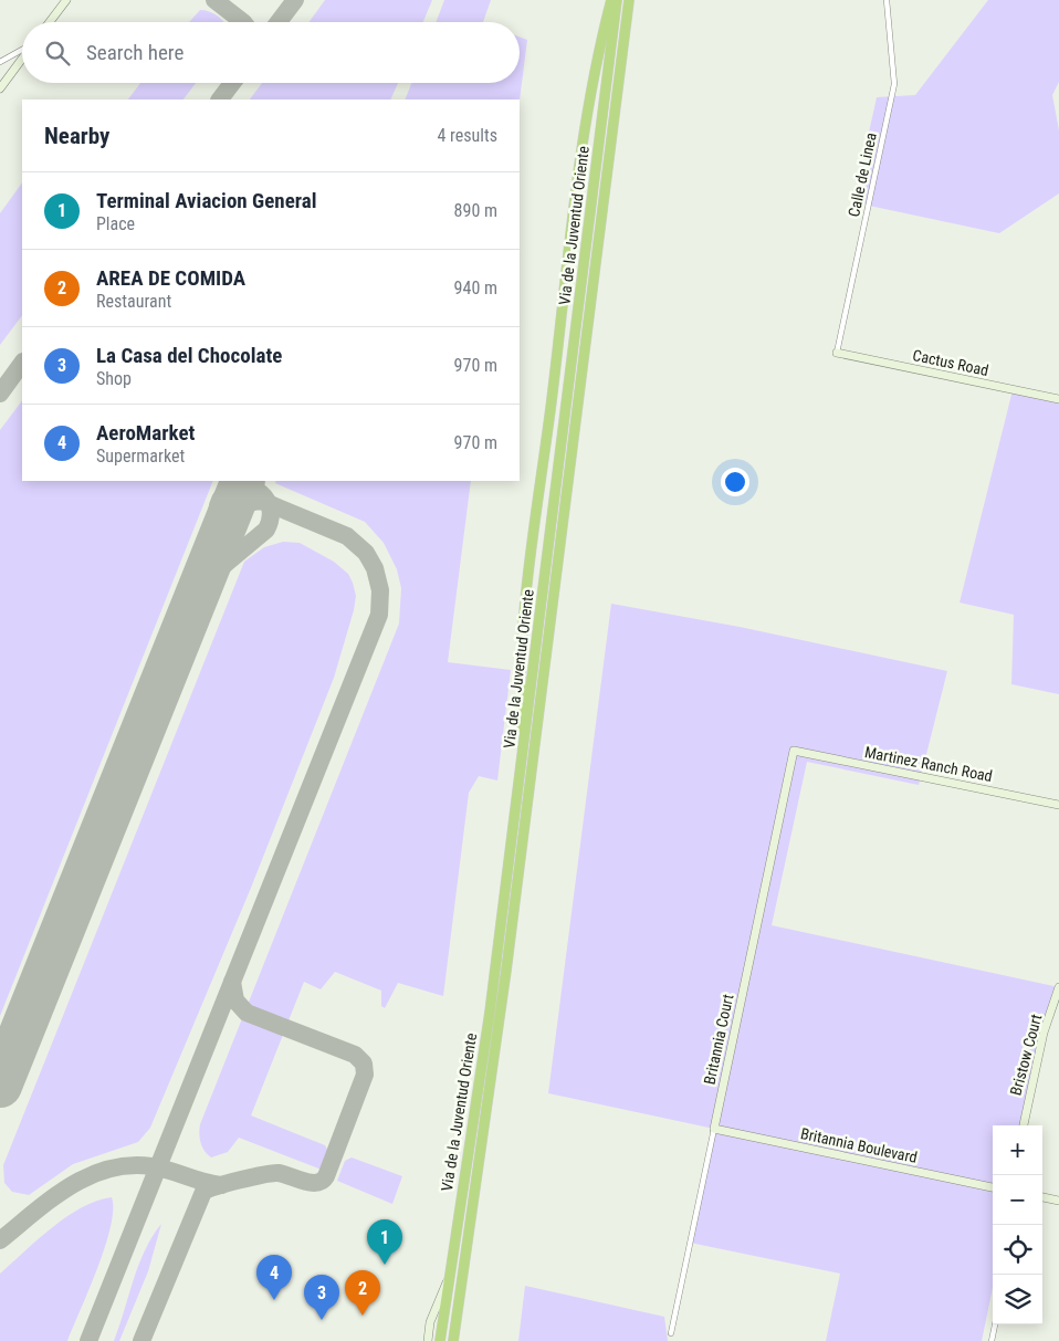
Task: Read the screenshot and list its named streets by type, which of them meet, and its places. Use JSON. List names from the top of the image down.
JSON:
{
  "streets": {
    "highway": ["Via de la Juventud Oriente"],
    "street": [
      "Calle de Linea",
      "Cactus Road",
      "Martinez Ranch Road",
      "Britannia Court",
      "Bristow Court",
      "Britannia Boulevard"
    ]
  },
  "crossings": [
    ["Calle de Linea", "Cactus Road"],
    ["Martinez Ranch Road", "Britannia Court"],
    ["Britannia Court", "Britannia Boulevard"]
  ],
  "page": {
    "search": "Search here",
    "heading": ["Nearby", "4 results"],
    "list": [
      {
        "mark": "1",
        "name": "Terminal Aviacion General",
        "note": "Place",
        "value": "890 m"
      },
      {
        "mark": "2",
        "name": "AREA DE COMIDA",
        "note": "Restaurant",
        "value": "940 m"
      },
      {
        "mark": "3",
        "name": "La Casa del Chocolate",
        "note": "Shop",
        "value": "970 m"
      },
      {
        "mark": "4",
        "name": "AeroMarket",
        "note": "Supermarket",
        "value": "970 m"
      }
    ],
    "map_buttons": ["+", "−"],
    "pins": [
      "1",
      "4",
      "2",
      "3"
    ]
  }
}
